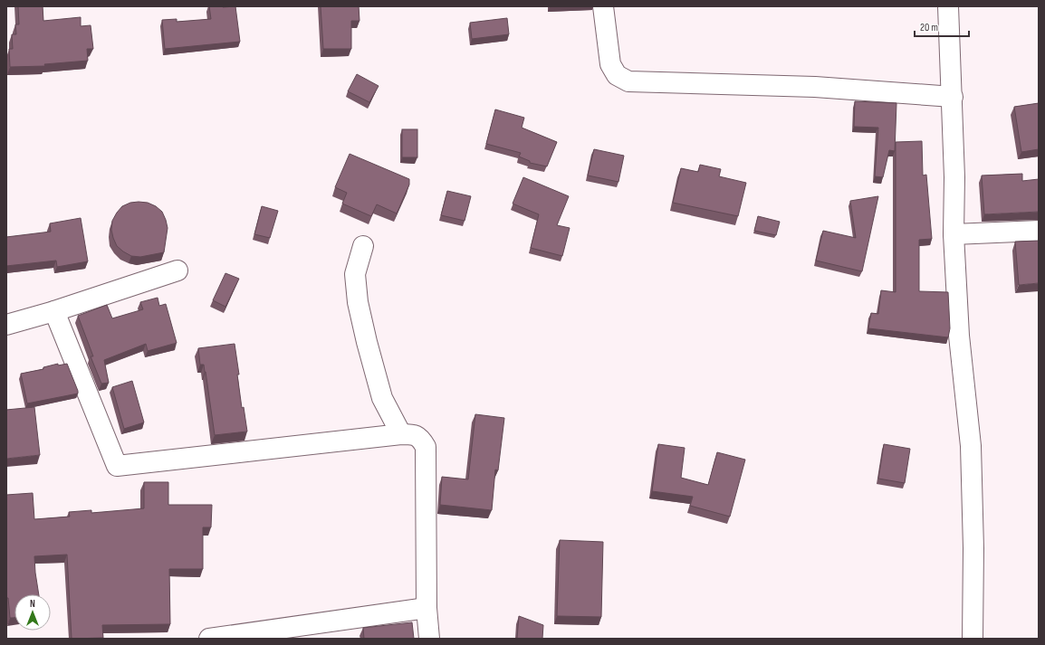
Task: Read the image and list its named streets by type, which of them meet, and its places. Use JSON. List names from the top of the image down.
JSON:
{
  "scale_bar": "20 m",
  "north": "top"
}
